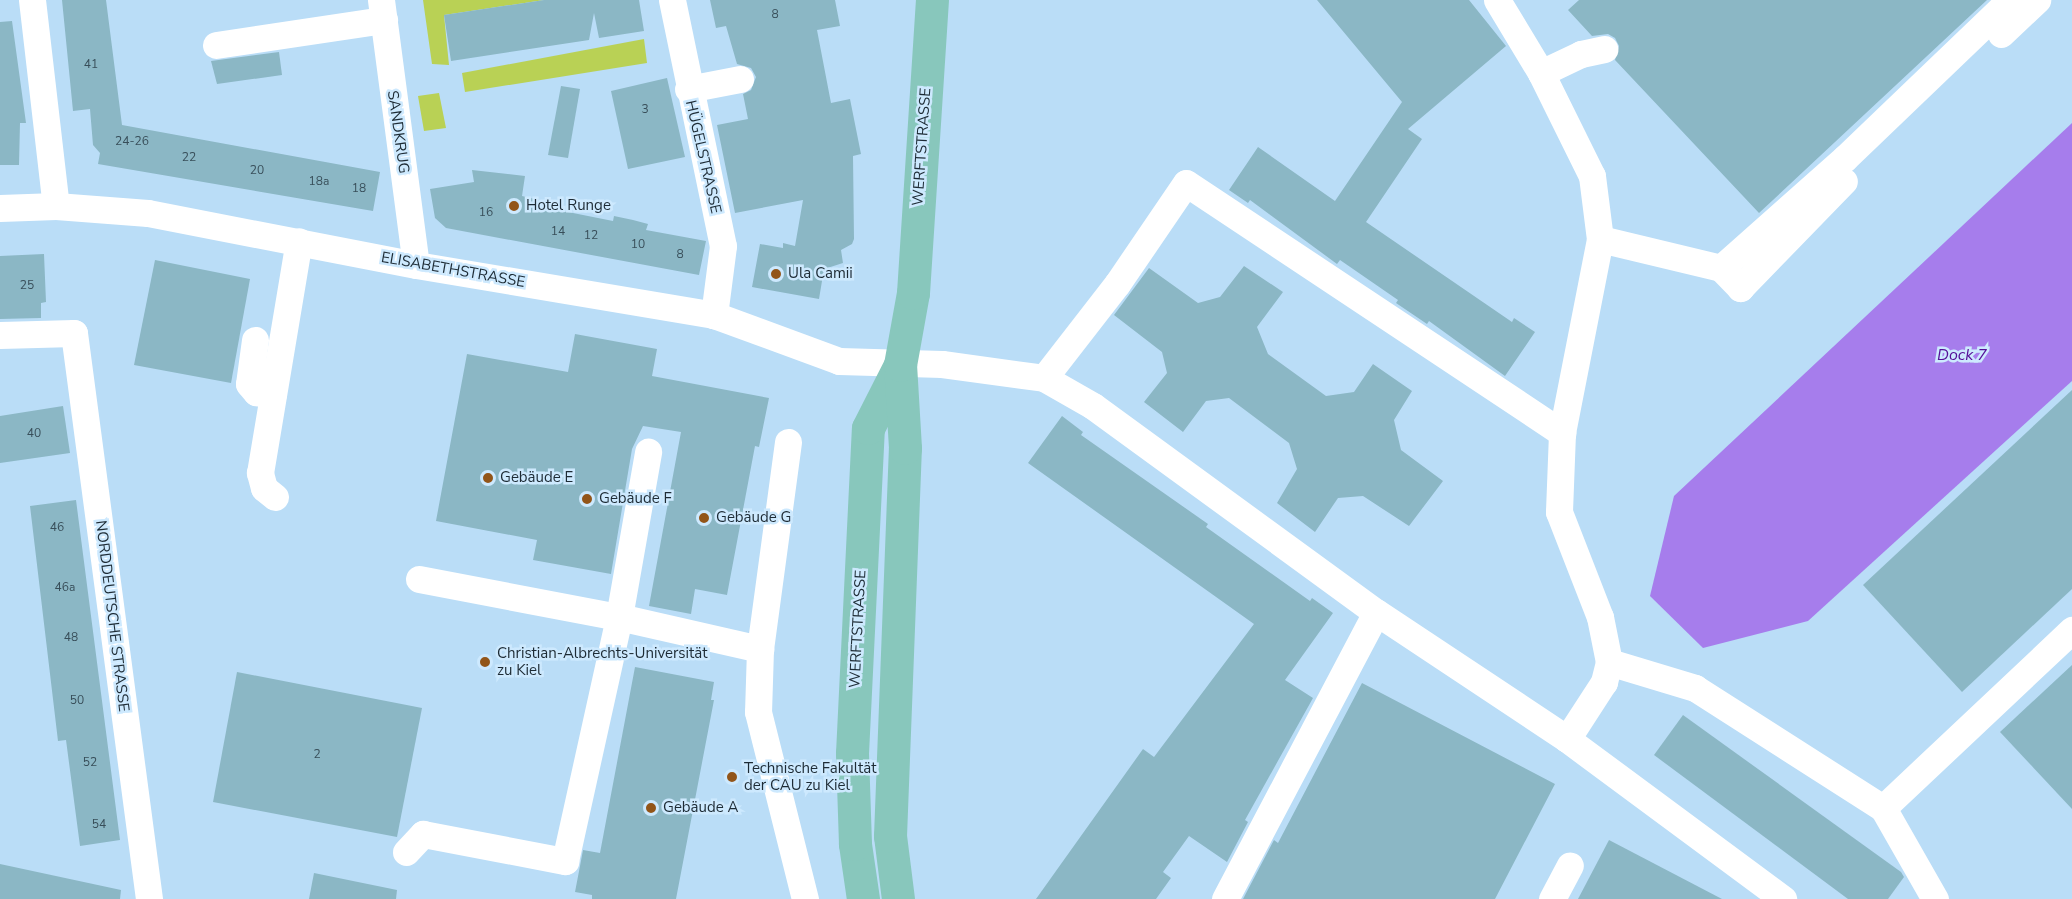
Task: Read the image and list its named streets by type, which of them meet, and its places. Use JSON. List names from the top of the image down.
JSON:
{
  "streets": {
    "main road": ["WERFTSTRASSE"],
    "street": [
      "SANDKRUG",
      "HÜGELSTRASSE",
      "ELISABETHSTRASSE",
      "NORDDEUTSCHE STRASSE"
    ]
  },
  "crossings": [
    ["SANDKRUG", "ELISABETHSTRASSE"],
    ["WERFTSTRASSE", "ELISABETHSTRASSE"],
    ["HÜGELSTRASSE", "ELISABETHSTRASSE"]
  ],
  "water": ["Dock 7"],
  "places": [
    "Hotel Runge",
    "Ula Camii",
    "Gebäude E",
    "Gebäude F",
    "Gebäude G",
    "Christian-Albrechts-Universität zu Kiel",
    "Technische Fakultät der CAU zu Kiel",
    "Gebäude A"
  ],
  "house_numbers": [
    "8",
    "41",
    "3",
    "24-26",
    "22",
    "20",
    "18a",
    "18",
    "16",
    "14",
    "12",
    "10",
    "8",
    "25",
    "40",
    "46",
    "46a",
    "48",
    "50",
    "2",
    "52",
    "54"
  ]
}
